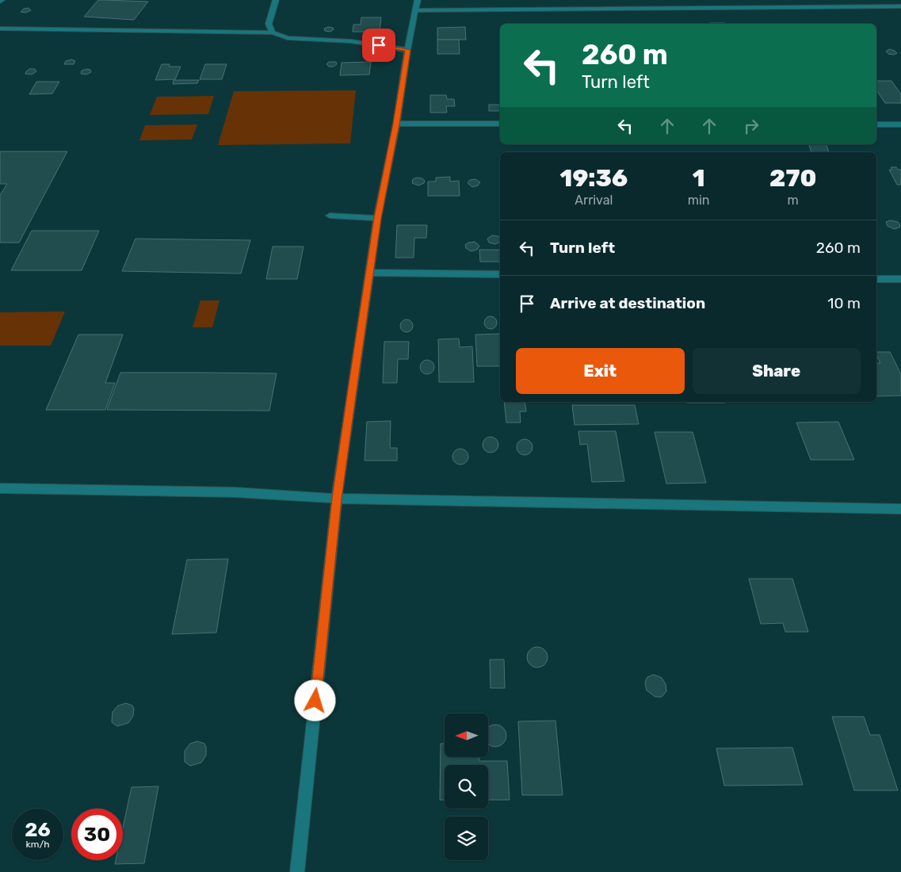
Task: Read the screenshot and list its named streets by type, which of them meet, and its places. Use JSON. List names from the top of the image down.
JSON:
{
  "north": "left",
  "page": {
    "turn": ["260 m", "Turn left"],
    "eta": [
      "19:36",
      "Arrival",
      "1",
      "min",
      "270",
      "m"
    ],
    "list": [
      {
        "name": "Turn left",
        "value": "260 m"
      },
      {
        "name": "Arrive at destination",
        "value": "10 m"
      }
    ],
    "buttons": ["Exit", "Share"],
    "speed": "26 km/h",
    "limit": "30"
  }
}
